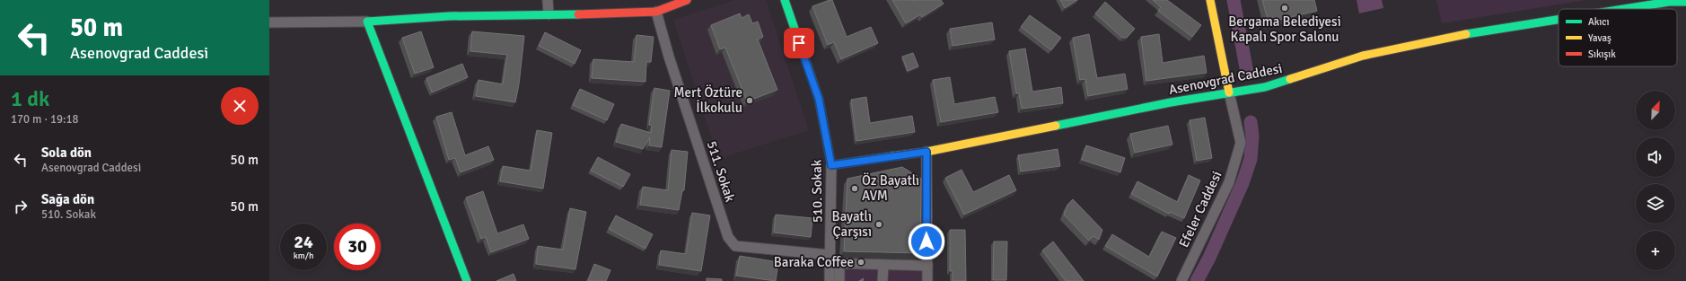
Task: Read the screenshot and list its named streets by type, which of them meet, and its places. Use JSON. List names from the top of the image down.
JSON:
{
  "streets": {
    "main road": ["Asenovgrad Caddesi", "510. Sokak", "Efeler Caddesi"],
    "street": ["511. Sokak"]
  },
  "crossings": [
    ["Asenovgrad Caddesi", "510. Sokak"],
    ["Asenovgrad Caddesi", "Efeler Caddesi"],
    ["511. Sokak", "510. Sokak"]
  ],
  "places": [
    "Bergama Belediyesi Kapalı Spor Salonu",
    "Mert Öztüre İlkokulu",
    "Öz Bayatlı AVM",
    "Bayatlı Çarşısı",
    "Baraka Coffee"
  ],
  "legend": ["Akıcı", "Yavaş", "Sıkışık"],
  "north": "top right",
  "page": {
    "turn": ["50 m", "Asenovgrad Caddesi"],
    "heading": ["1 dk", "170 m · 19:18"],
    "map_buttons": "+",
    "list": [
      {
        "name": "Sola dön",
        "note": "Asenovgrad Caddesi",
        "value": "50 m"
      },
      {
        "name": "Sağa dön",
        "note": "510. Sokak",
        "value": "50 m"
      }
    ],
    "speed": "24 km/h",
    "limit": "30"
  }
}
